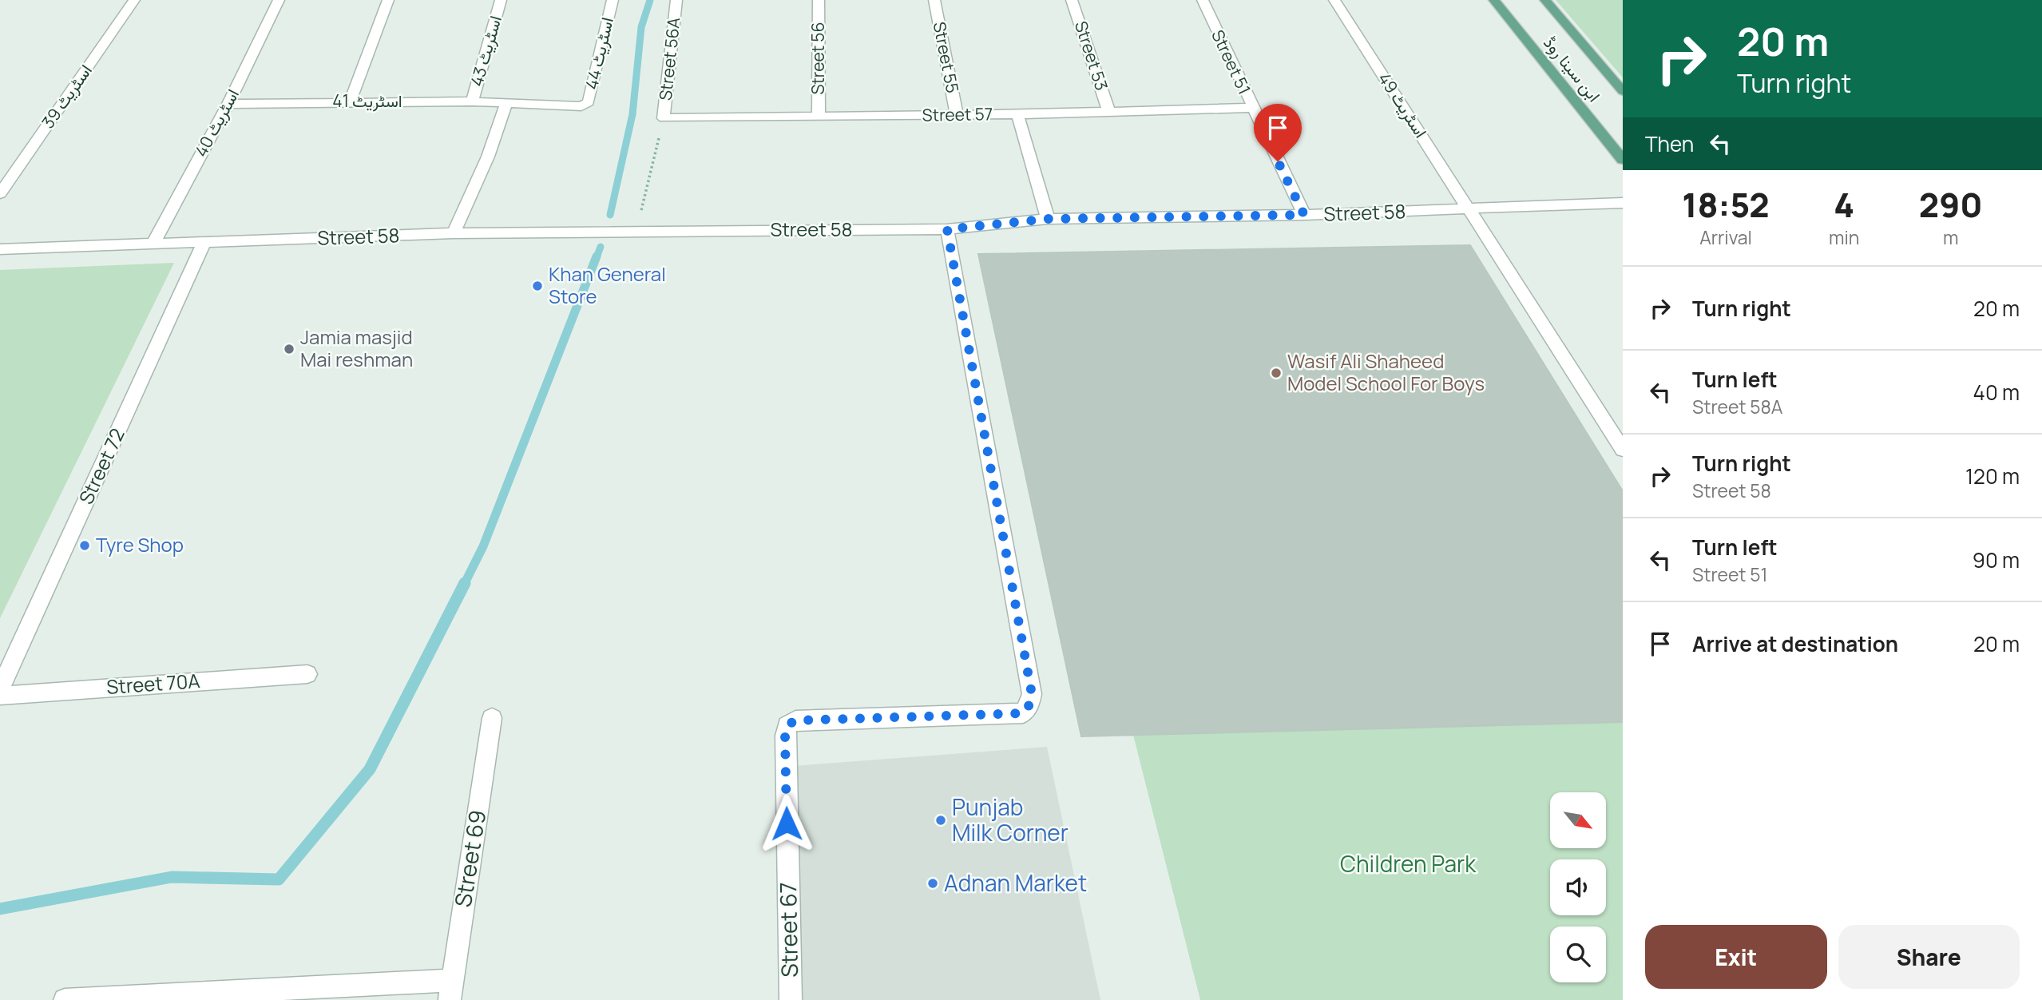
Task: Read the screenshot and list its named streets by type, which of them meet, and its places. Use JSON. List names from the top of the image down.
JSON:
{
  "streets": {
    "main road": ["ابن سینا روڈ"],
    "street": [
      "اسٹریٹ 43",
      "اسٹریٹ 44",
      "Street 53",
      "Street 55",
      "Street 56",
      "Street 56A",
      "Street 51",
      "اسٹریٹ 39",
      "اسٹریٹ 41",
      "اسٹریٹ 49",
      "Street 57",
      "اسٹریٹ 40",
      "Street 58",
      "Street 72",
      "Street 70A",
      "Street 69",
      "Street 67"
    ]
  },
  "crossings": [
    ["اسٹریٹ 43", "اسٹریٹ 41"],
    ["اسٹریٹ 44", "اسٹریٹ 41"],
    ["Street 53", "Street 57"],
    ["Street 55", "Street 57"],
    ["Street 56", "Street 57"],
    ["Street 56A", "Street 57"],
    ["Street 51", "Street 57"],
    ["Street 51", "Street 58"],
    ["اسٹریٹ 41", "اسٹریٹ 40"],
    ["اسٹریٹ 49", "Street 58"],
    ["اسٹریٹ 40", "Street 58"],
    ["Street 58", "Street 72"],
    ["Street 58", "Street 67"]
  ],
  "parks": ["Children Park"],
  "places": [
    "Khan General Store",
    "Jamia masjid Mai reshman",
    "Wasif Ali Shaheed Model School For Boys",
    "Tyre Shop",
    "Punjab Milk Corner",
    "Adnan Market"
  ],
  "north": "bottom right",
  "page": {
    "turn": ["20 m", "Turn right"],
    "then": "Then",
    "eta": [
      "18:52",
      "Arrival",
      "4",
      "min",
      "290",
      "m"
    ],
    "list": [
      {
        "name": "Turn right",
        "value": "20 m"
      },
      {
        "name": "Turn left",
        "note": "Street 58A",
        "value": "40 m"
      },
      {
        "name": "Turn right",
        "note": "Street 58",
        "value": "120 m"
      },
      {
        "name": "Turn left",
        "note": "Street 51",
        "value": "90 m"
      },
      {
        "name": "Arrive at destination",
        "value": "20 m"
      }
    ],
    "buttons": ["Exit", "Share"]
  }
}
